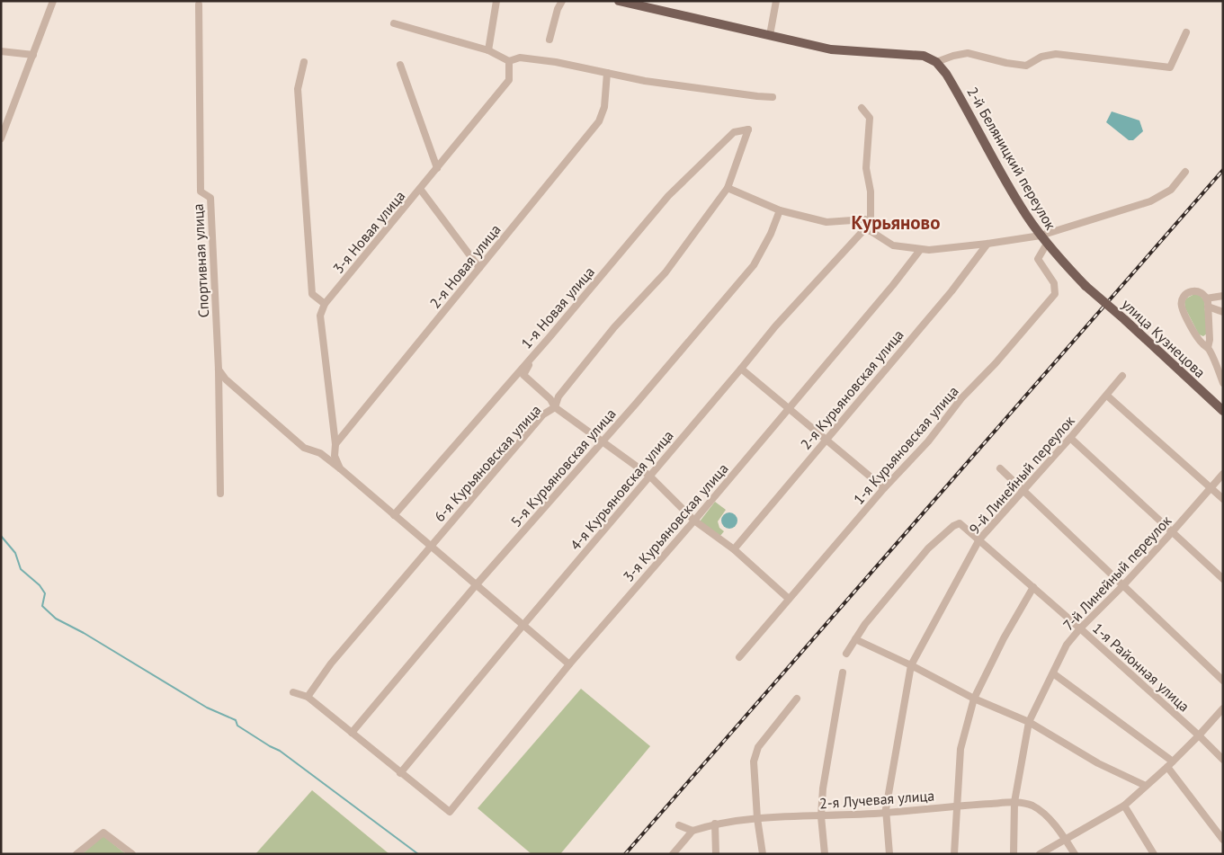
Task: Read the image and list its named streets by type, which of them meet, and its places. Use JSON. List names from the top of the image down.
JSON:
{
  "streets": {
    "main road": ["2-й Беляницкий переулок", "улица Кузнецова"],
    "street": [
      "3-я Новая улица",
      "Спортивная улица",
      "2-я Новая улица",
      "1-я Новая улица",
      "2-я Курьяновская улица",
      "1-я Курьяновская улица",
      "6-я Курьяновская улица",
      "5-я Курьяновская улица",
      "9-й Линейный переулок",
      "4-я Курьяновская улица",
      "3-я Курьяновская улица",
      "7-й Линейный переулок",
      "1-я Районная улица",
      "2-я Лучевая улица"
    ]
  },
  "crossings": [
    ["2-й Беляницкий переулок", "улица Кузнецова"],
    ["2-й Беляницкий переулок", "1-я Курьяновская улица"],
    ["3-я Новая улица", "2-я Новая улица"],
    ["1-я Новая улица", "6-я Курьяновская улица"],
    ["9-й Линейный переулок", "1-я Районная улица"],
    ["9-й Линейный переулок", "2-я Лучевая улица"],
    ["4-я Курьяновская улица", "3-я Курьяновская улица"],
    ["7-й Линейный переулок", "1-я Районная улица"],
    ["7-й Линейный переулок", "2-я Лучевая улица"]
  ],
  "districts": ["Курьяново"]
}
